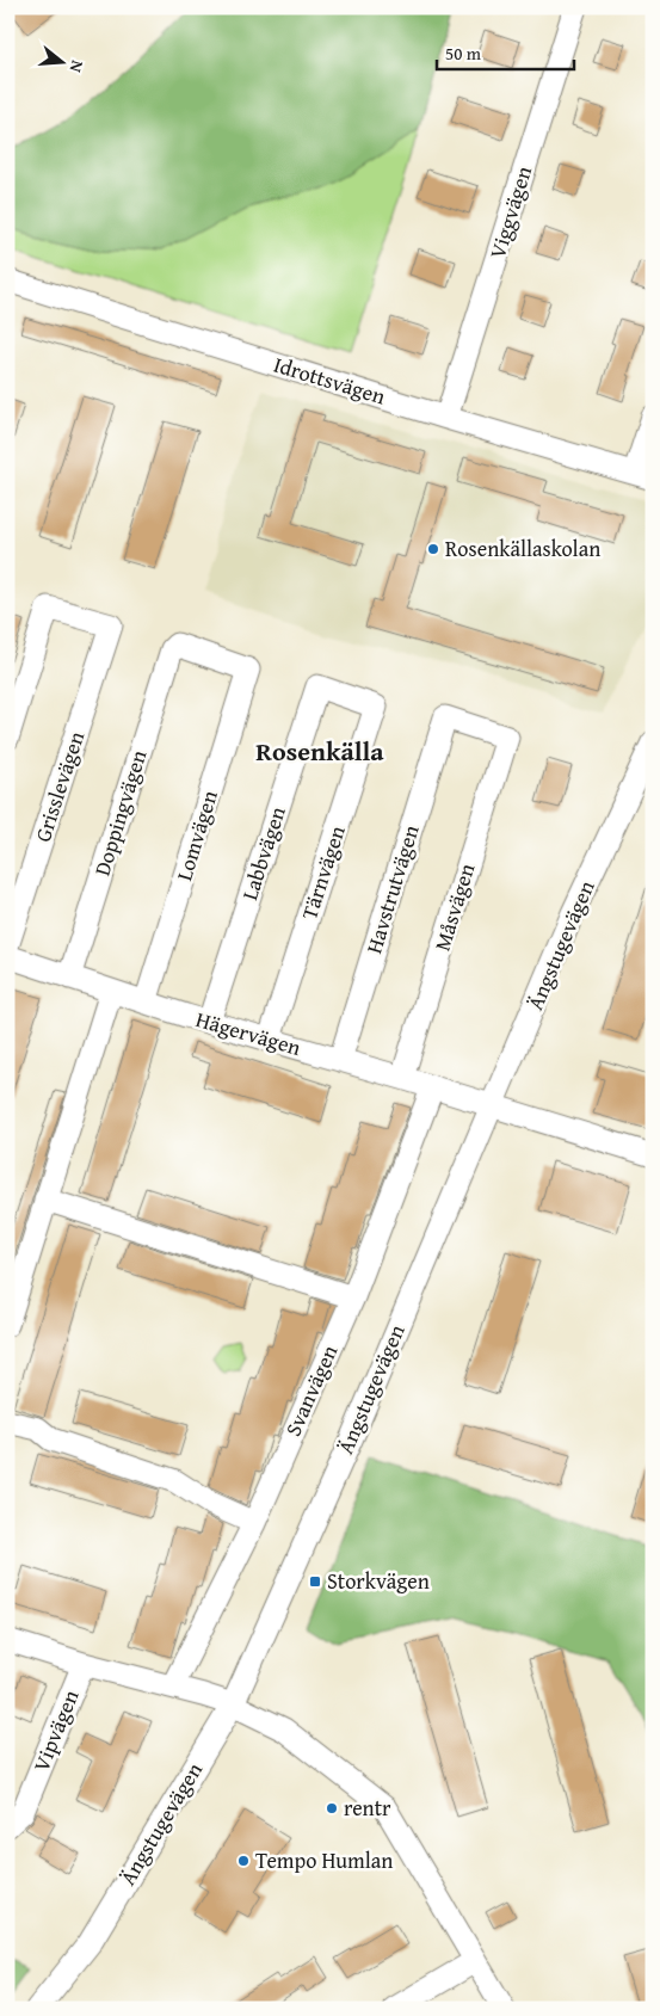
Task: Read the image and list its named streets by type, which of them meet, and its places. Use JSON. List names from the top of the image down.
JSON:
{
  "streets": {
    "street": [
      "Viggvägen",
      "Idrottsvägen",
      "Grisslevägen",
      "Doppingvägen",
      "Lomvägen",
      "Labbvägen",
      "Tärnvägen",
      "Havstrutvägen",
      "Måsvägen",
      "Ängstugevägen",
      "Hägervägen",
      "Svanvägen",
      "Vipvägen"
    ]
  },
  "crossings": [
    ["Viggvägen", "Idrottsvägen"],
    ["Doppingvägen", "Lomvägen"],
    ["Doppingvägen", "Hägervägen"],
    ["Lomvägen", "Hägervägen"],
    ["Labbvägen", "Tärnvägen"],
    ["Labbvägen", "Hägervägen"],
    ["Tärnvägen", "Hägervägen"],
    ["Havstrutvägen", "Måsvägen"],
    ["Havstrutvägen", "Hägervägen"],
    ["Måsvägen", "Hägervägen"],
    ["Ängstugevägen", "Hägervägen"],
    ["Hägervägen", "Svanvägen"]
  ],
  "districts": ["Rosenkälla"],
  "places": {
    "other": ["Rosenkällaskolan", "rentr", "Tempo Humlan"],
    "transit": ["Storkvägen"]
  },
  "scale_bar": "50 m",
  "north": "right"
}
